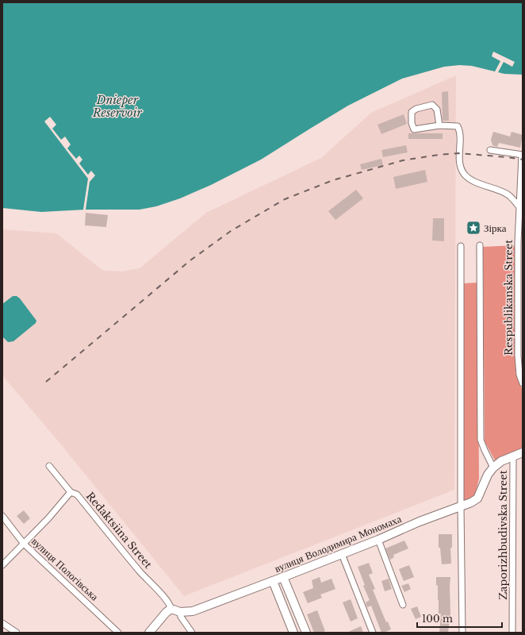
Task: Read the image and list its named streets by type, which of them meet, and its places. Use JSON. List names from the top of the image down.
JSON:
{
  "streets": {
    "street": [
      "Respublikanska Street",
      "Redaktsiina Street",
      "Zaporizhbudivska Street",
      "вулиця Володимира Мономаха",
      "вулиця Пологівська"
    ]
  },
  "crossings": [
    ["Redaktsiina Street", "вулиця Володимира Мономаха"],
    ["Zaporizhbudivska Street", "вулиця Володимира Мономаха"]
  ],
  "water": ["Dnieper Reservoir"],
  "places": {
    "place": ["Зірка"]
  },
  "scale_bar": "100 m"
}
